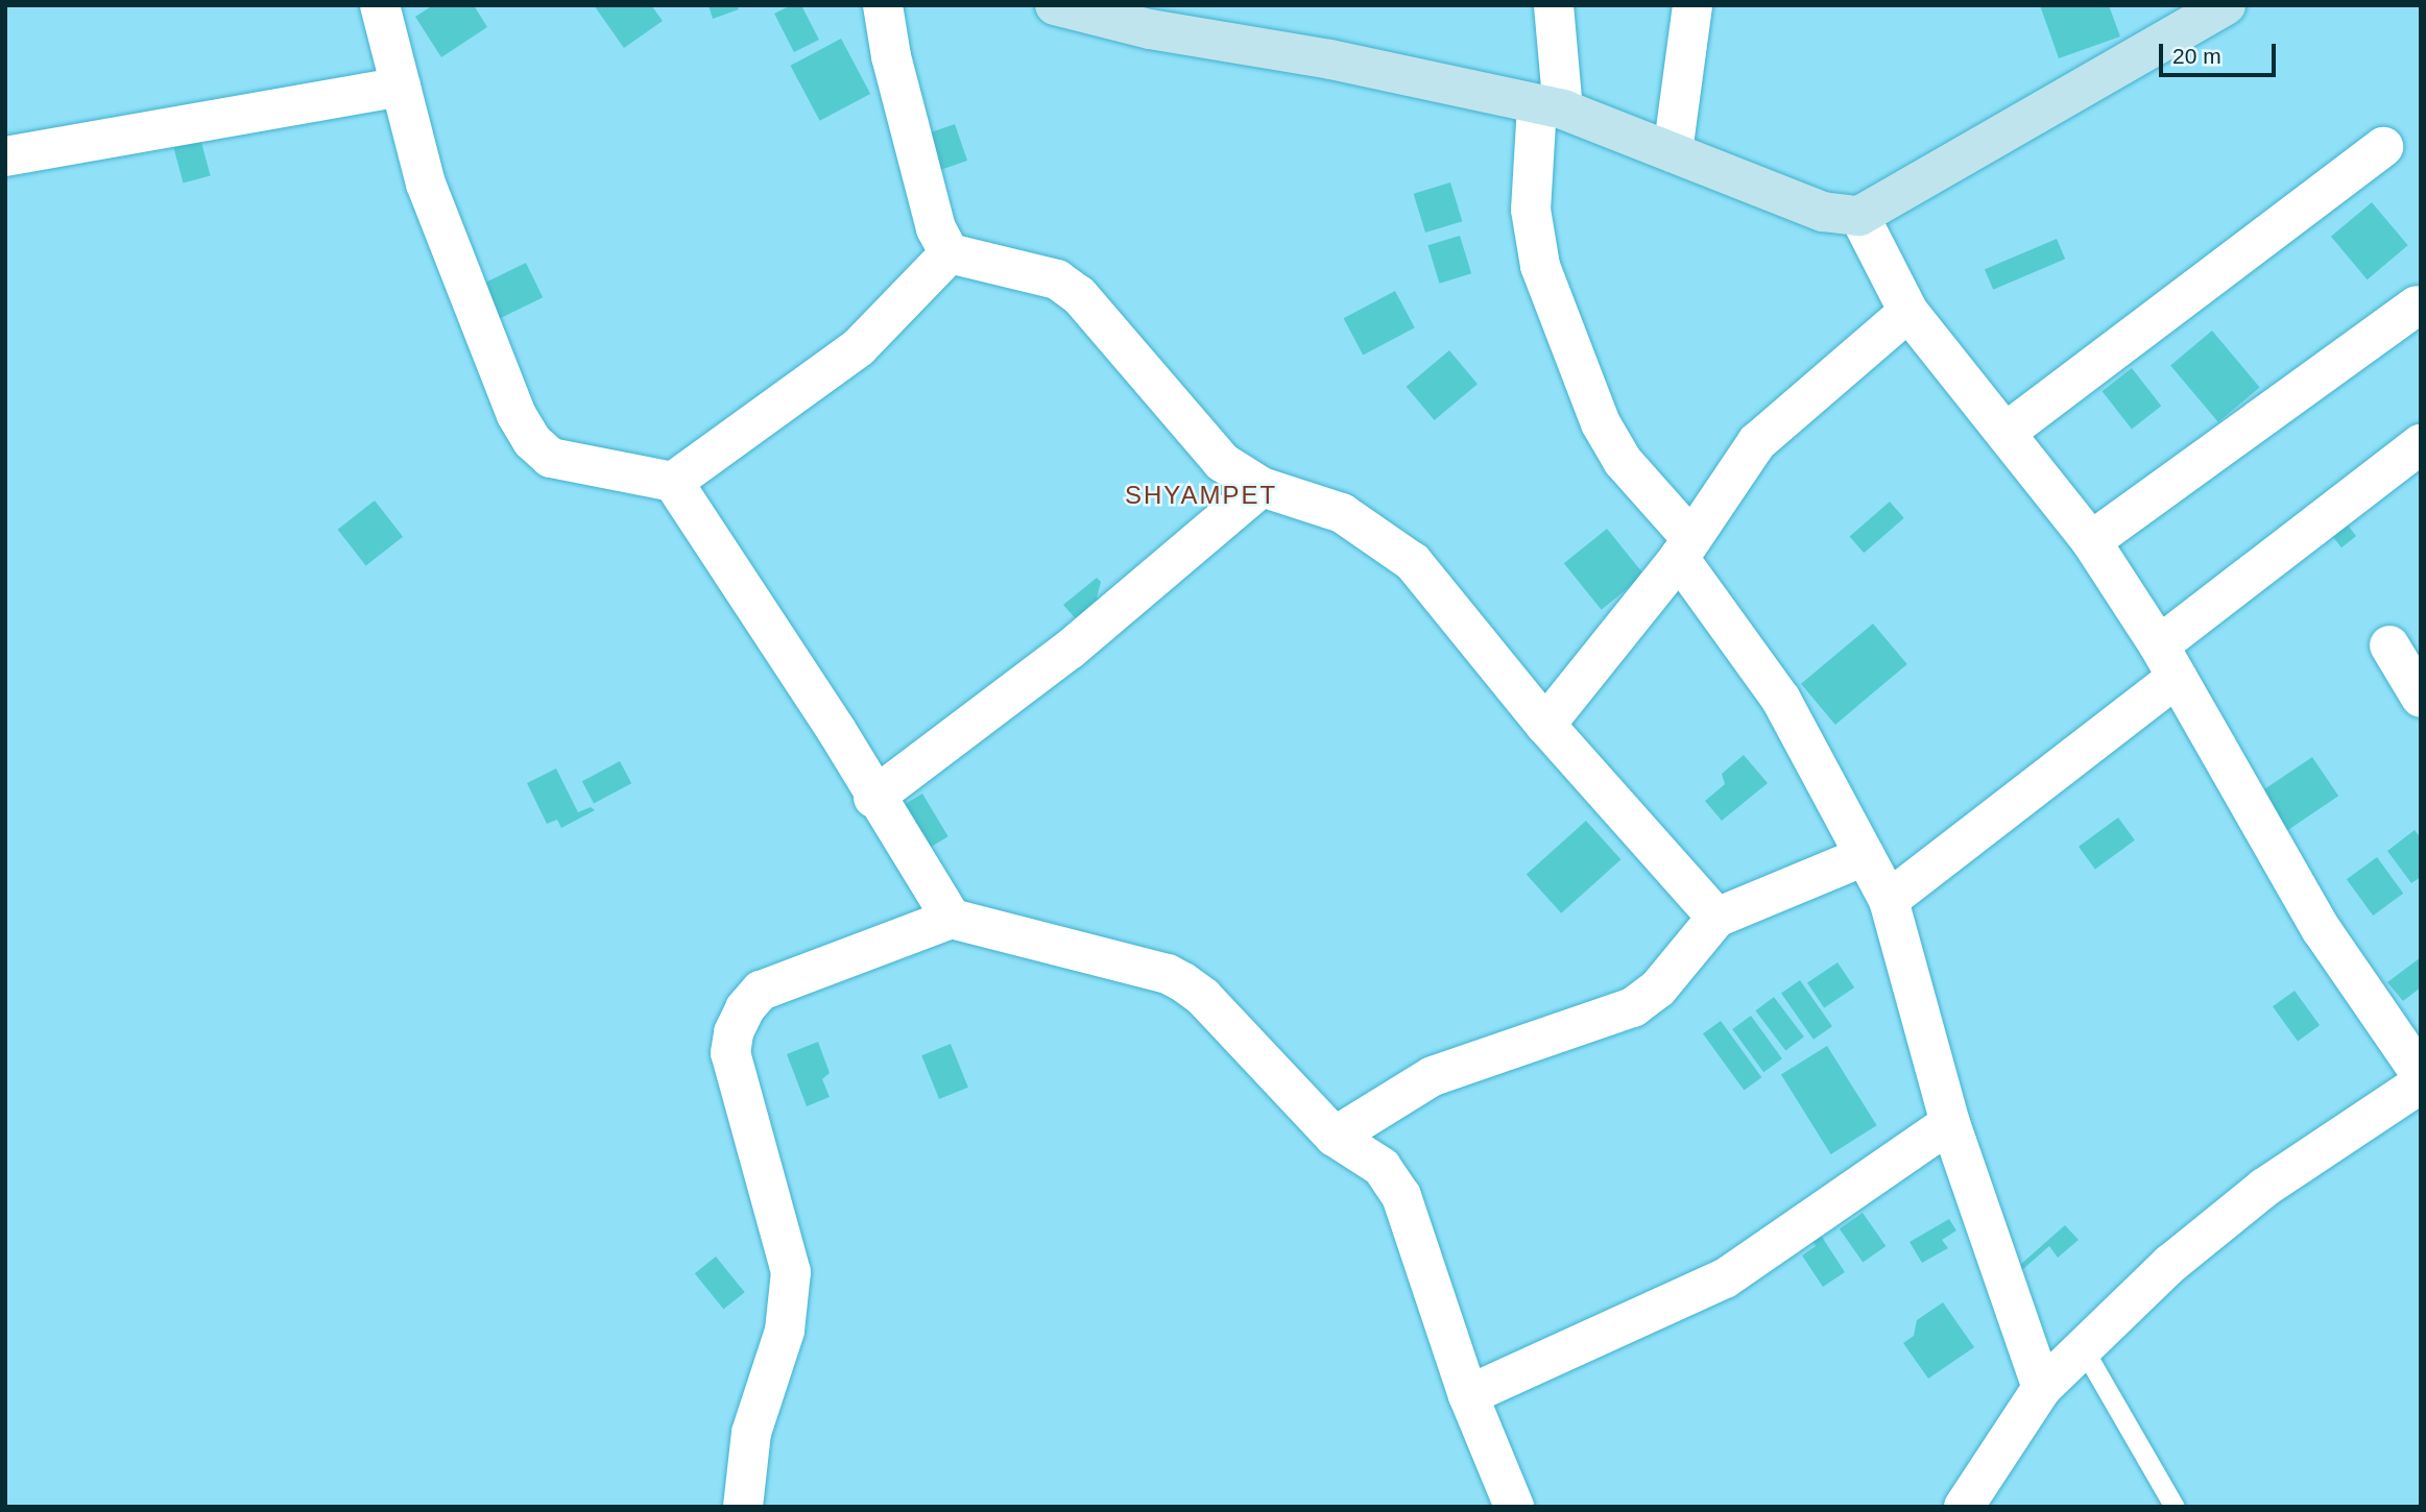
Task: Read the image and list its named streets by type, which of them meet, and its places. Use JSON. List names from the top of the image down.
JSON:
{
  "districts": ["SHYAMPET"],
  "scale_bar": "20 m"
}
